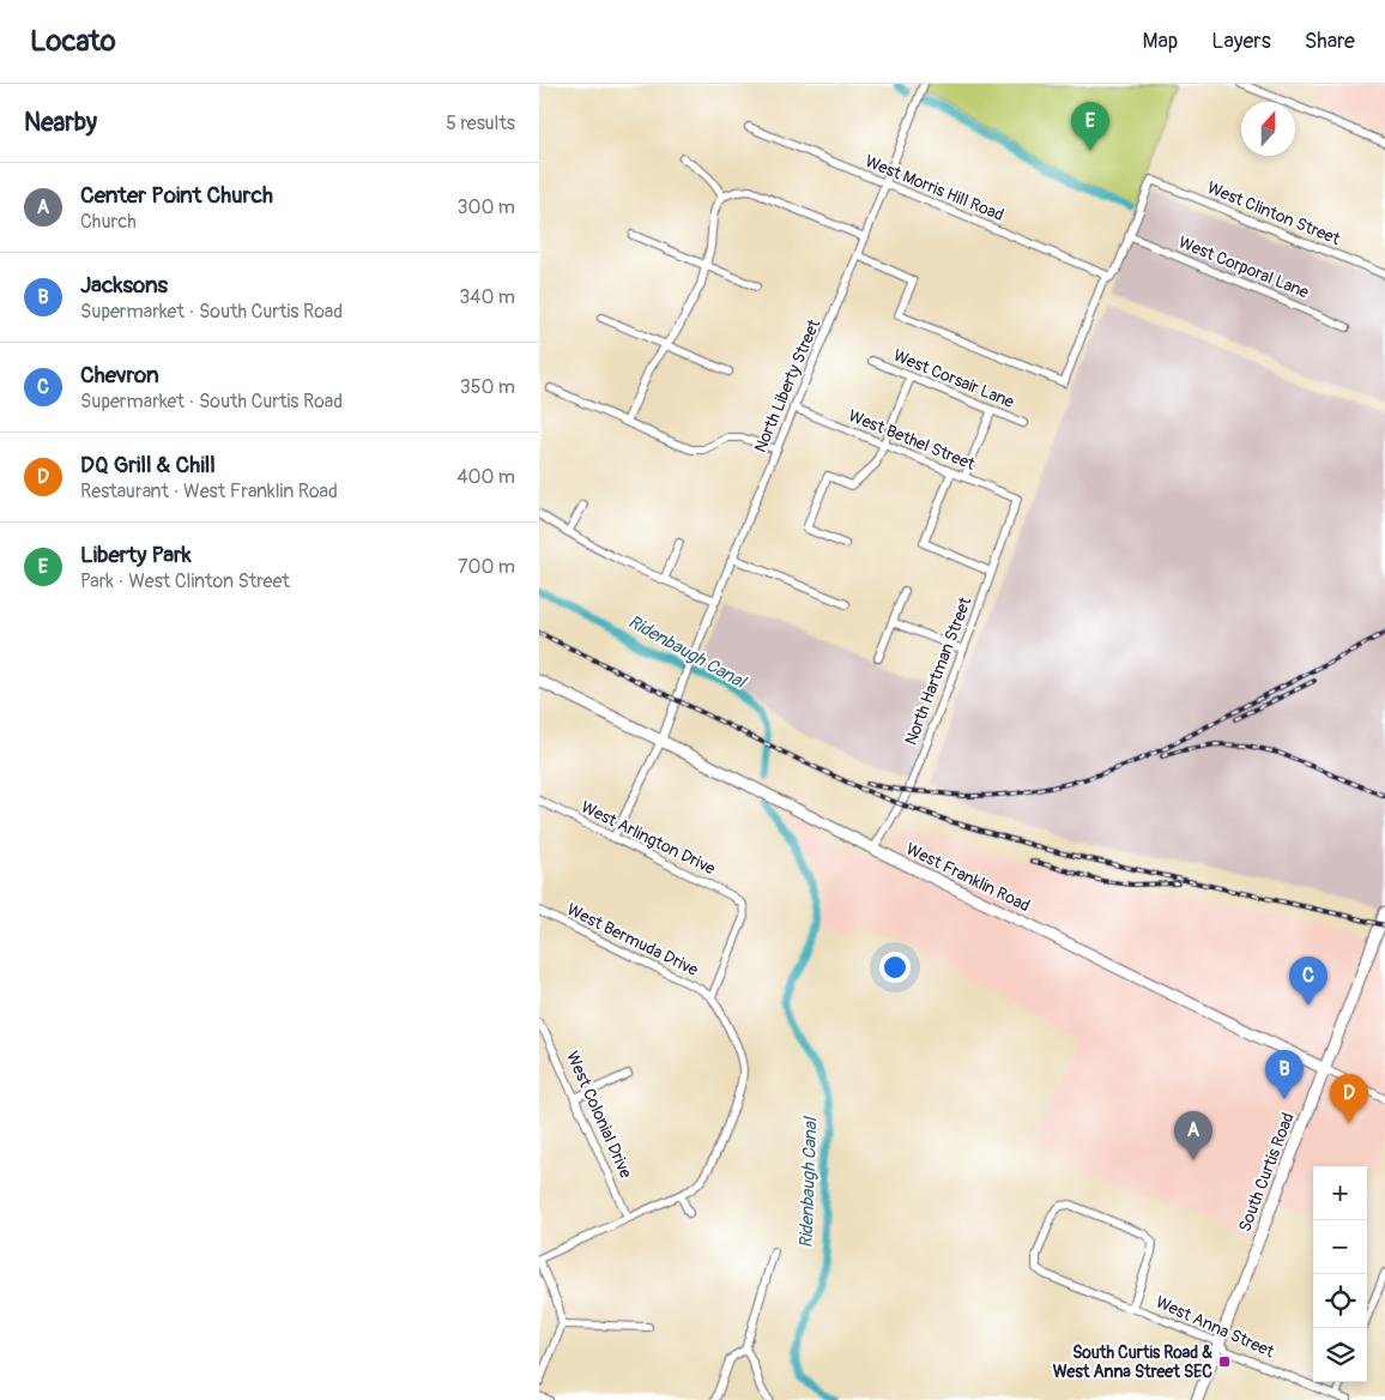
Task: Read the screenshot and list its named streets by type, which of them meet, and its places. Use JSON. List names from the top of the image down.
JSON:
{
  "streets": {
    "main road": ["West Franklin Road", "South Curtis Road"],
    "street": [
      "West Morris Hill Road",
      "West Clinton Street",
      "West Corporal Lane",
      "West Corsair Lane",
      "North Liberty Street",
      "West Bethel Street",
      "North Hartman Street",
      "West Arlington Drive",
      "West Bermuda Drive",
      "West Colonial Drive",
      "West Anna Street"
    ]
  },
  "crossings": [
    ["West Morris Hill Road", "North Liberty Street"],
    ["West Clinton Street", "West Corporal Lane"],
    ["North Liberty Street", "West Bethel Street"],
    ["North Liberty Street", "West Arlington Drive"],
    ["North Liberty Street", "West Franklin Road"],
    ["West Bethel Street", "North Hartman Street"],
    ["North Hartman Street", "West Franklin Road"],
    ["West Arlington Drive", "West Bermuda Drive"],
    ["West Franklin Road", "South Curtis Road"],
    ["South Curtis Road", "West Anna Street"]
  ],
  "water": ["Ridenbaugh Canal"],
  "places": {
    "transit": ["South Curtis Road & West Anna Street SEC"]
  },
  "north": "top",
  "page": {
    "header": "Locato",
    "nav": ["Map", "Layers", "Share"],
    "heading": ["Nearby", "5 results"],
    "pins": [
      "E",
      "C",
      "B",
      "D",
      "A"
    ],
    "list": [
      {
        "mark": "A",
        "name": "Center Point Church",
        "note": "Church",
        "value": "300 m"
      },
      {
        "mark": "B",
        "name": "Jacksons",
        "note": "Supermarket · South Curtis Road",
        "value": "340 m"
      },
      {
        "mark": "C",
        "name": "Chevron",
        "note": "Supermarket · South Curtis Road",
        "value": "350 m"
      },
      {
        "mark": "D",
        "name": "DQ Grill & Chill",
        "note": "Restaurant · West Franklin Road",
        "value": "400 m"
      },
      {
        "mark": "E",
        "name": "Liberty Park",
        "note": "Park · West Clinton Street",
        "value": "700 m"
      }
    ],
    "map_buttons": ["+", "−"]
  }
}
